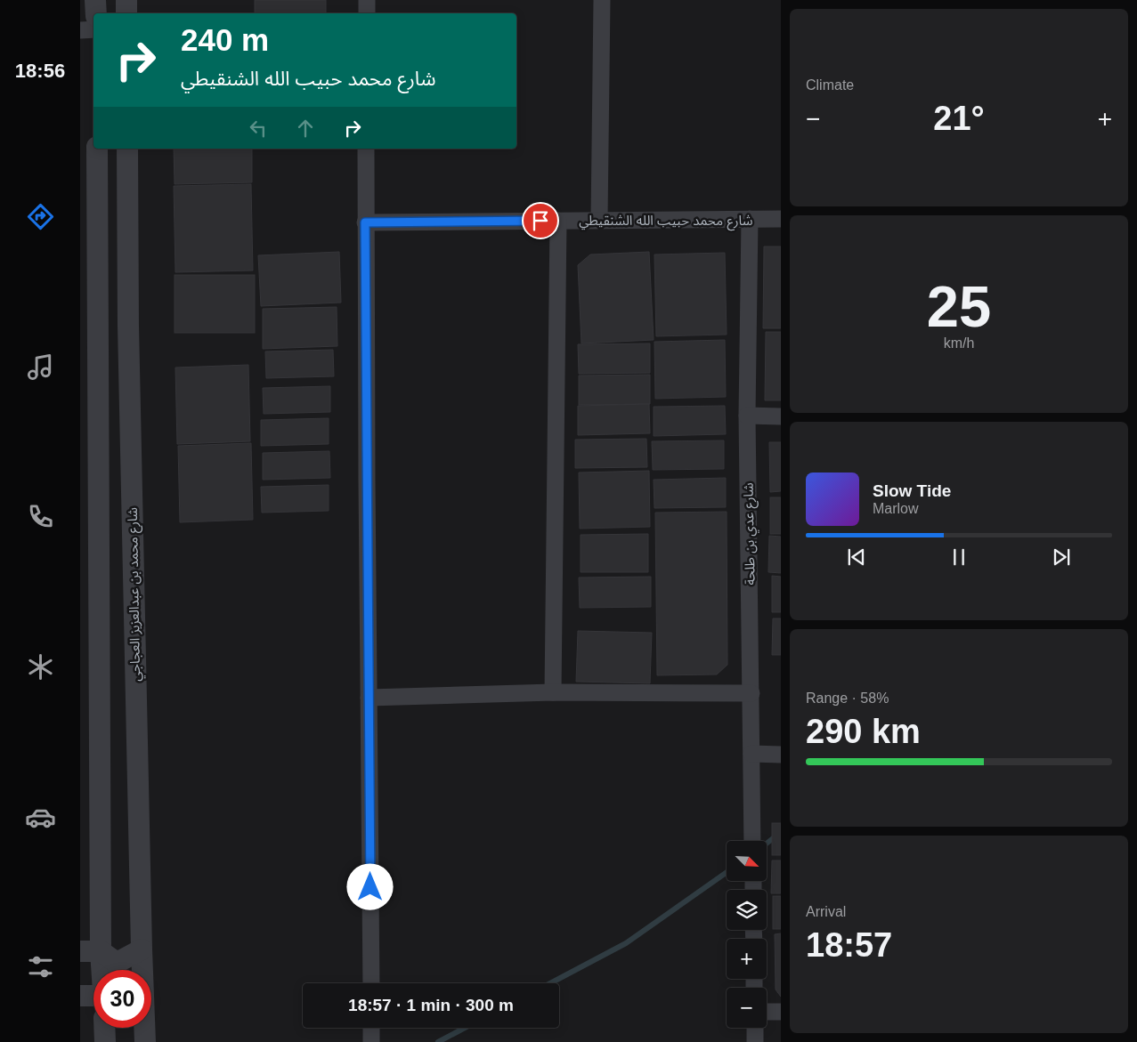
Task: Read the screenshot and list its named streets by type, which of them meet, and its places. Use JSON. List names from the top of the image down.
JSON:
{
  "streets": {
    "street": ["شارع محمد حبيب الله الشنقيطي", "شارع عدي بن طلحة", "شارع محمد بن عبدالعزيز العجاجي"]
  },
  "crossings": [
    ["شارع محمد حبيب الله الشنقيطي", "شارع عدي بن طلحة"]
  ],
  "north": "bottom right",
  "page": {
    "tabs": "18:56",
    "tile": [
      "Climate",
      ["25", "km/h"],
      ["Range · 58%", "290 km"],
      ["Arrival", "18:57"]
    ],
    "turn": ["240 m", "شارع محمد حبيب الله الشنقيطي"],
    "heat": ["−", "21°", "+"],
    "song": ["Slow Tide", "Marlow"],
    "map_buttons": ["+", "−"],
    "limit": "30",
    "trip": "18:57 · 1 min · 300 m"
  }
}
